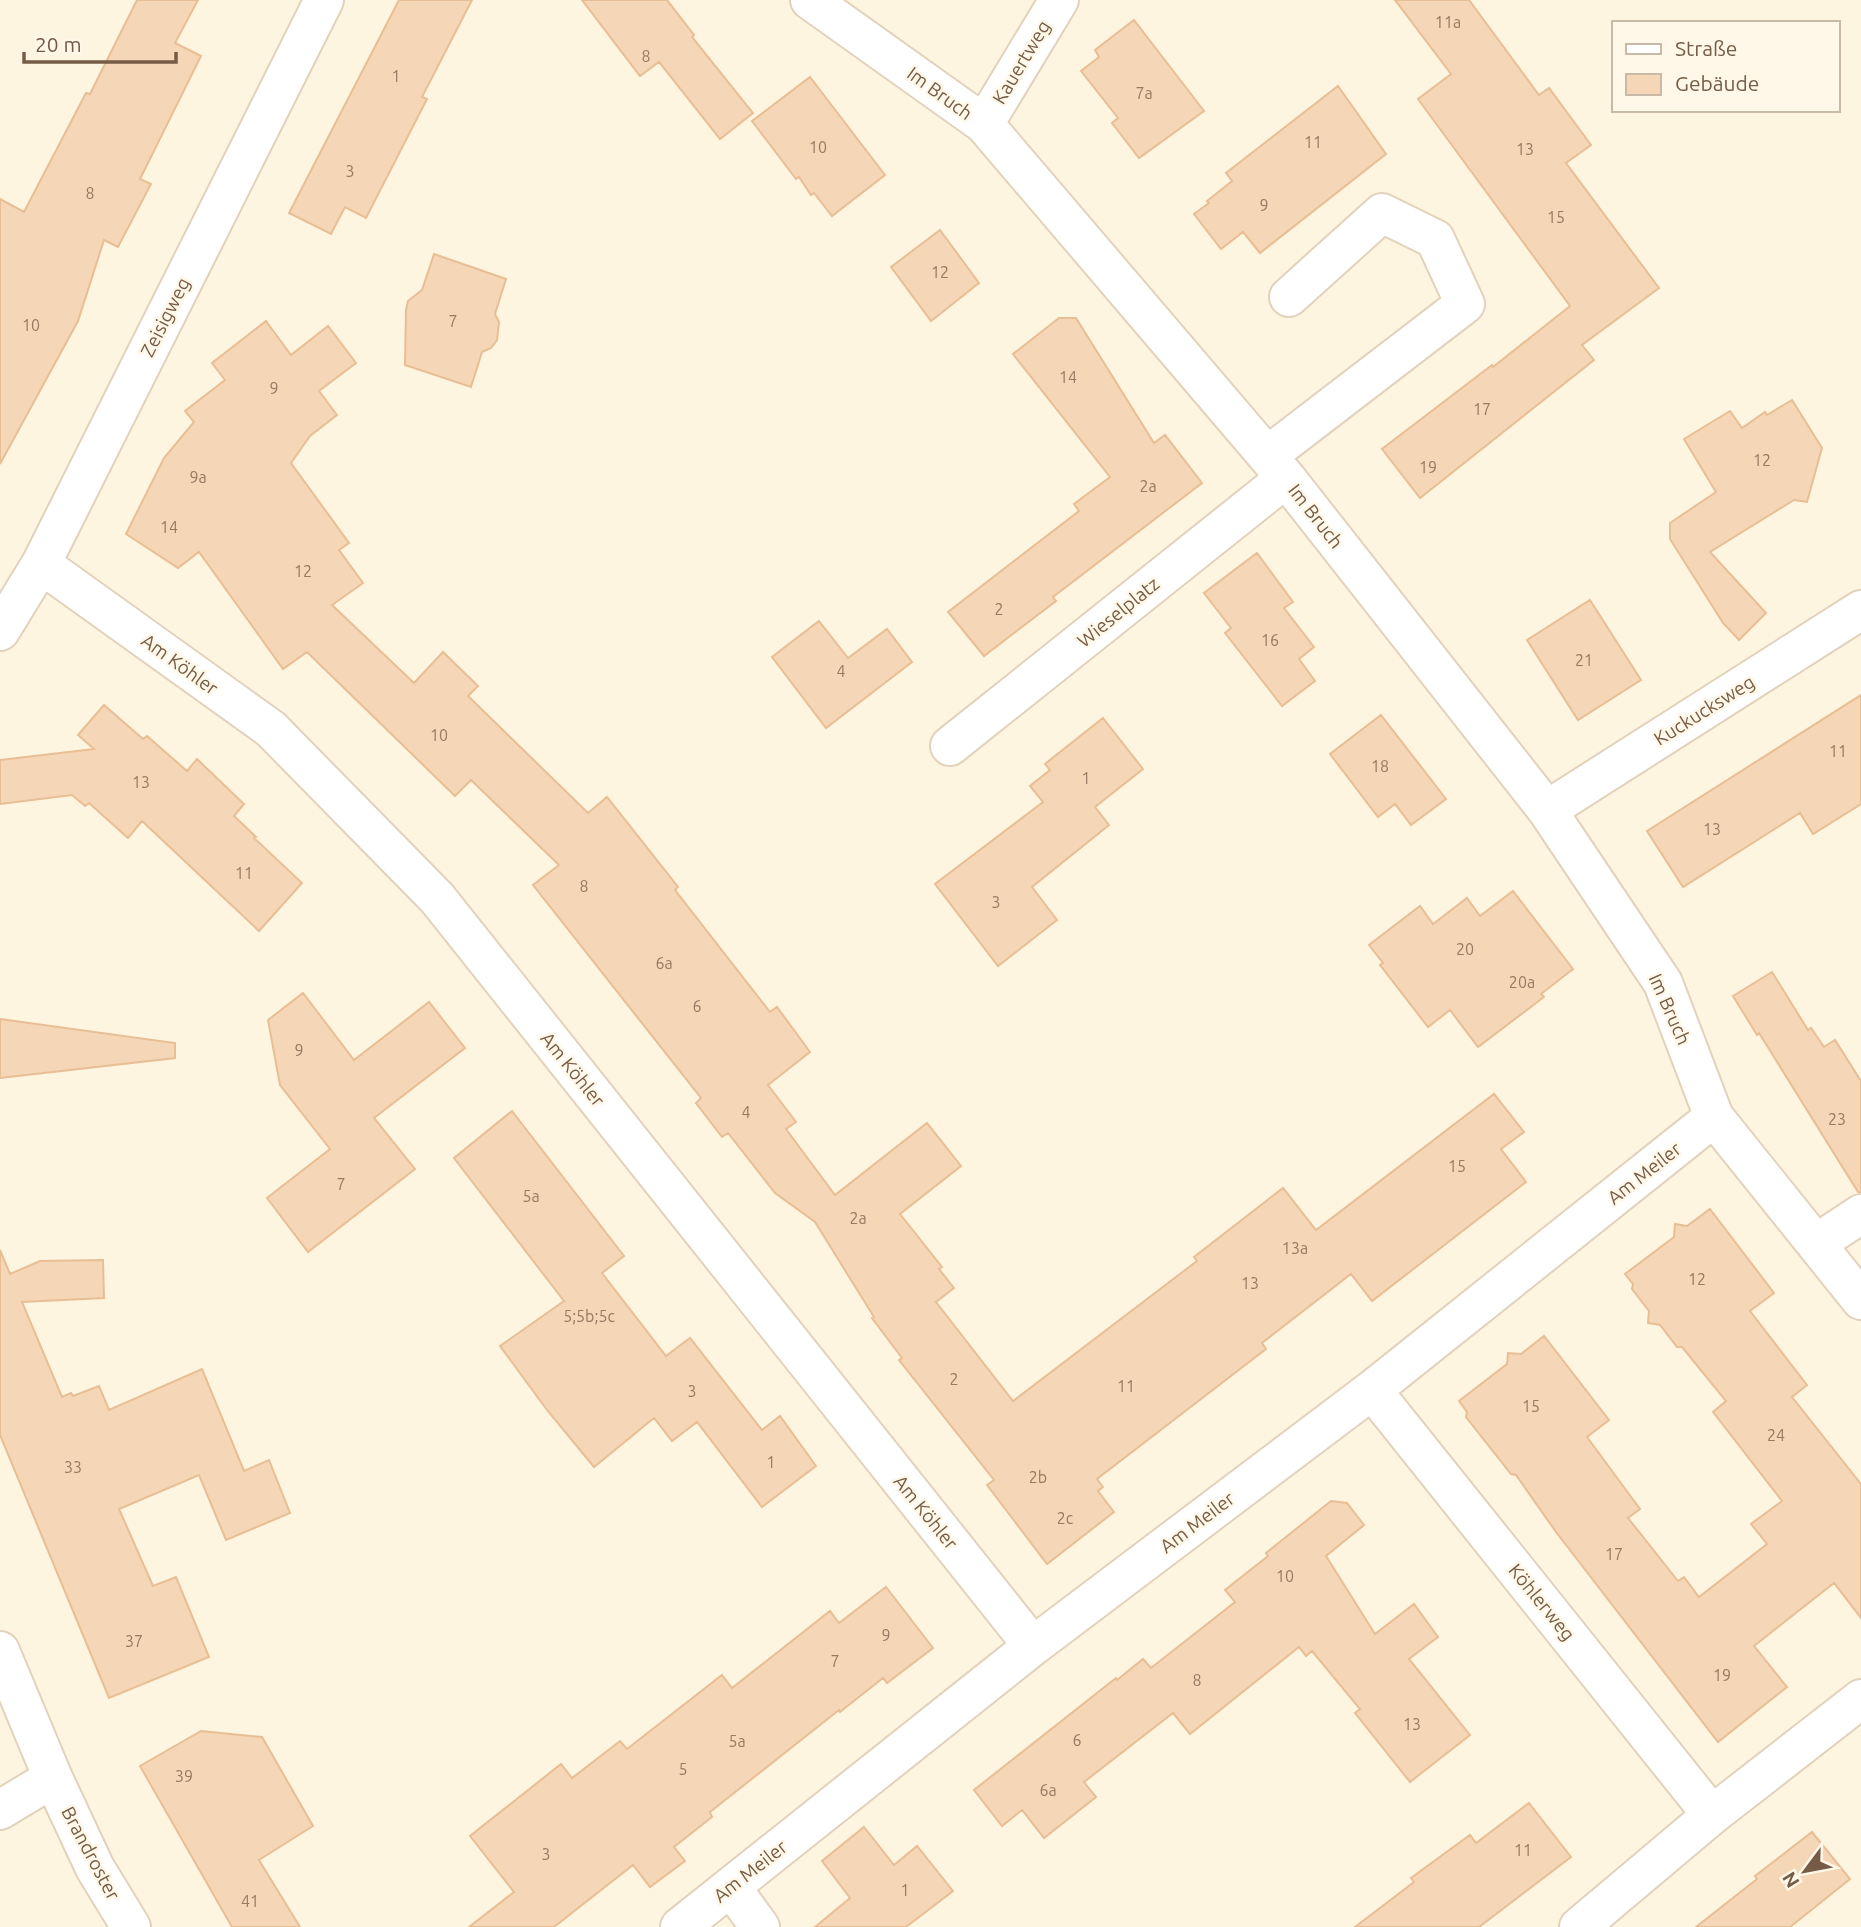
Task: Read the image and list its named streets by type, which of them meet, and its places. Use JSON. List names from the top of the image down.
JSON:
{
  "streets": {
    "street": [
      "Kauertweg",
      "Im Bruch",
      "Zeisigweg",
      "Wieselplatz",
      "Am Köhler",
      "Kuckucksweg",
      "Am Meiler",
      "Köhlerweg",
      "Brandroster"
    ]
  },
  "crossings": [
    ["Kauertweg", "Im Bruch"],
    ["Im Bruch", "Wieselplatz"],
    ["Im Bruch", "Kuckucksweg"],
    ["Im Bruch", "Am Meiler"],
    ["Zeisigweg", "Am Köhler"],
    ["Am Köhler", "Am Meiler"],
    ["Am Meiler", "Köhlerweg"]
  ],
  "house_numbers": [
    "11a",
    "8",
    "1",
    "7a",
    "11",
    "10",
    "13",
    "3",
    "8",
    "9",
    "15",
    "12",
    "7",
    "10",
    "14",
    "9",
    "17",
    "12",
    "19",
    "9a",
    "2a",
    "14",
    "12",
    "2",
    "16",
    "21",
    "4",
    "10",
    "11",
    "18",
    "1",
    "13",
    "13",
    "11",
    "8",
    "3",
    "20",
    "6a",
    "20a",
    "6",
    "9",
    "4",
    "23",
    "15",
    "7",
    "5a",
    "2a",
    "13a",
    "12",
    "13",
    "5;5b;5c",
    "2",
    "11",
    "3",
    "15",
    "24",
    "1",
    "33",
    "2b",
    "2c",
    "17",
    "10",
    "9",
    "37",
    "7",
    "19",
    "8",
    "13",
    "6",
    "5a",
    "5",
    "39",
    "6a",
    "11",
    "3",
    "1",
    "41"
  ],
  "legend": ["Straße", "Gebäude"],
  "scale_bar": "20 m",
  "north": "bottom left"
}
